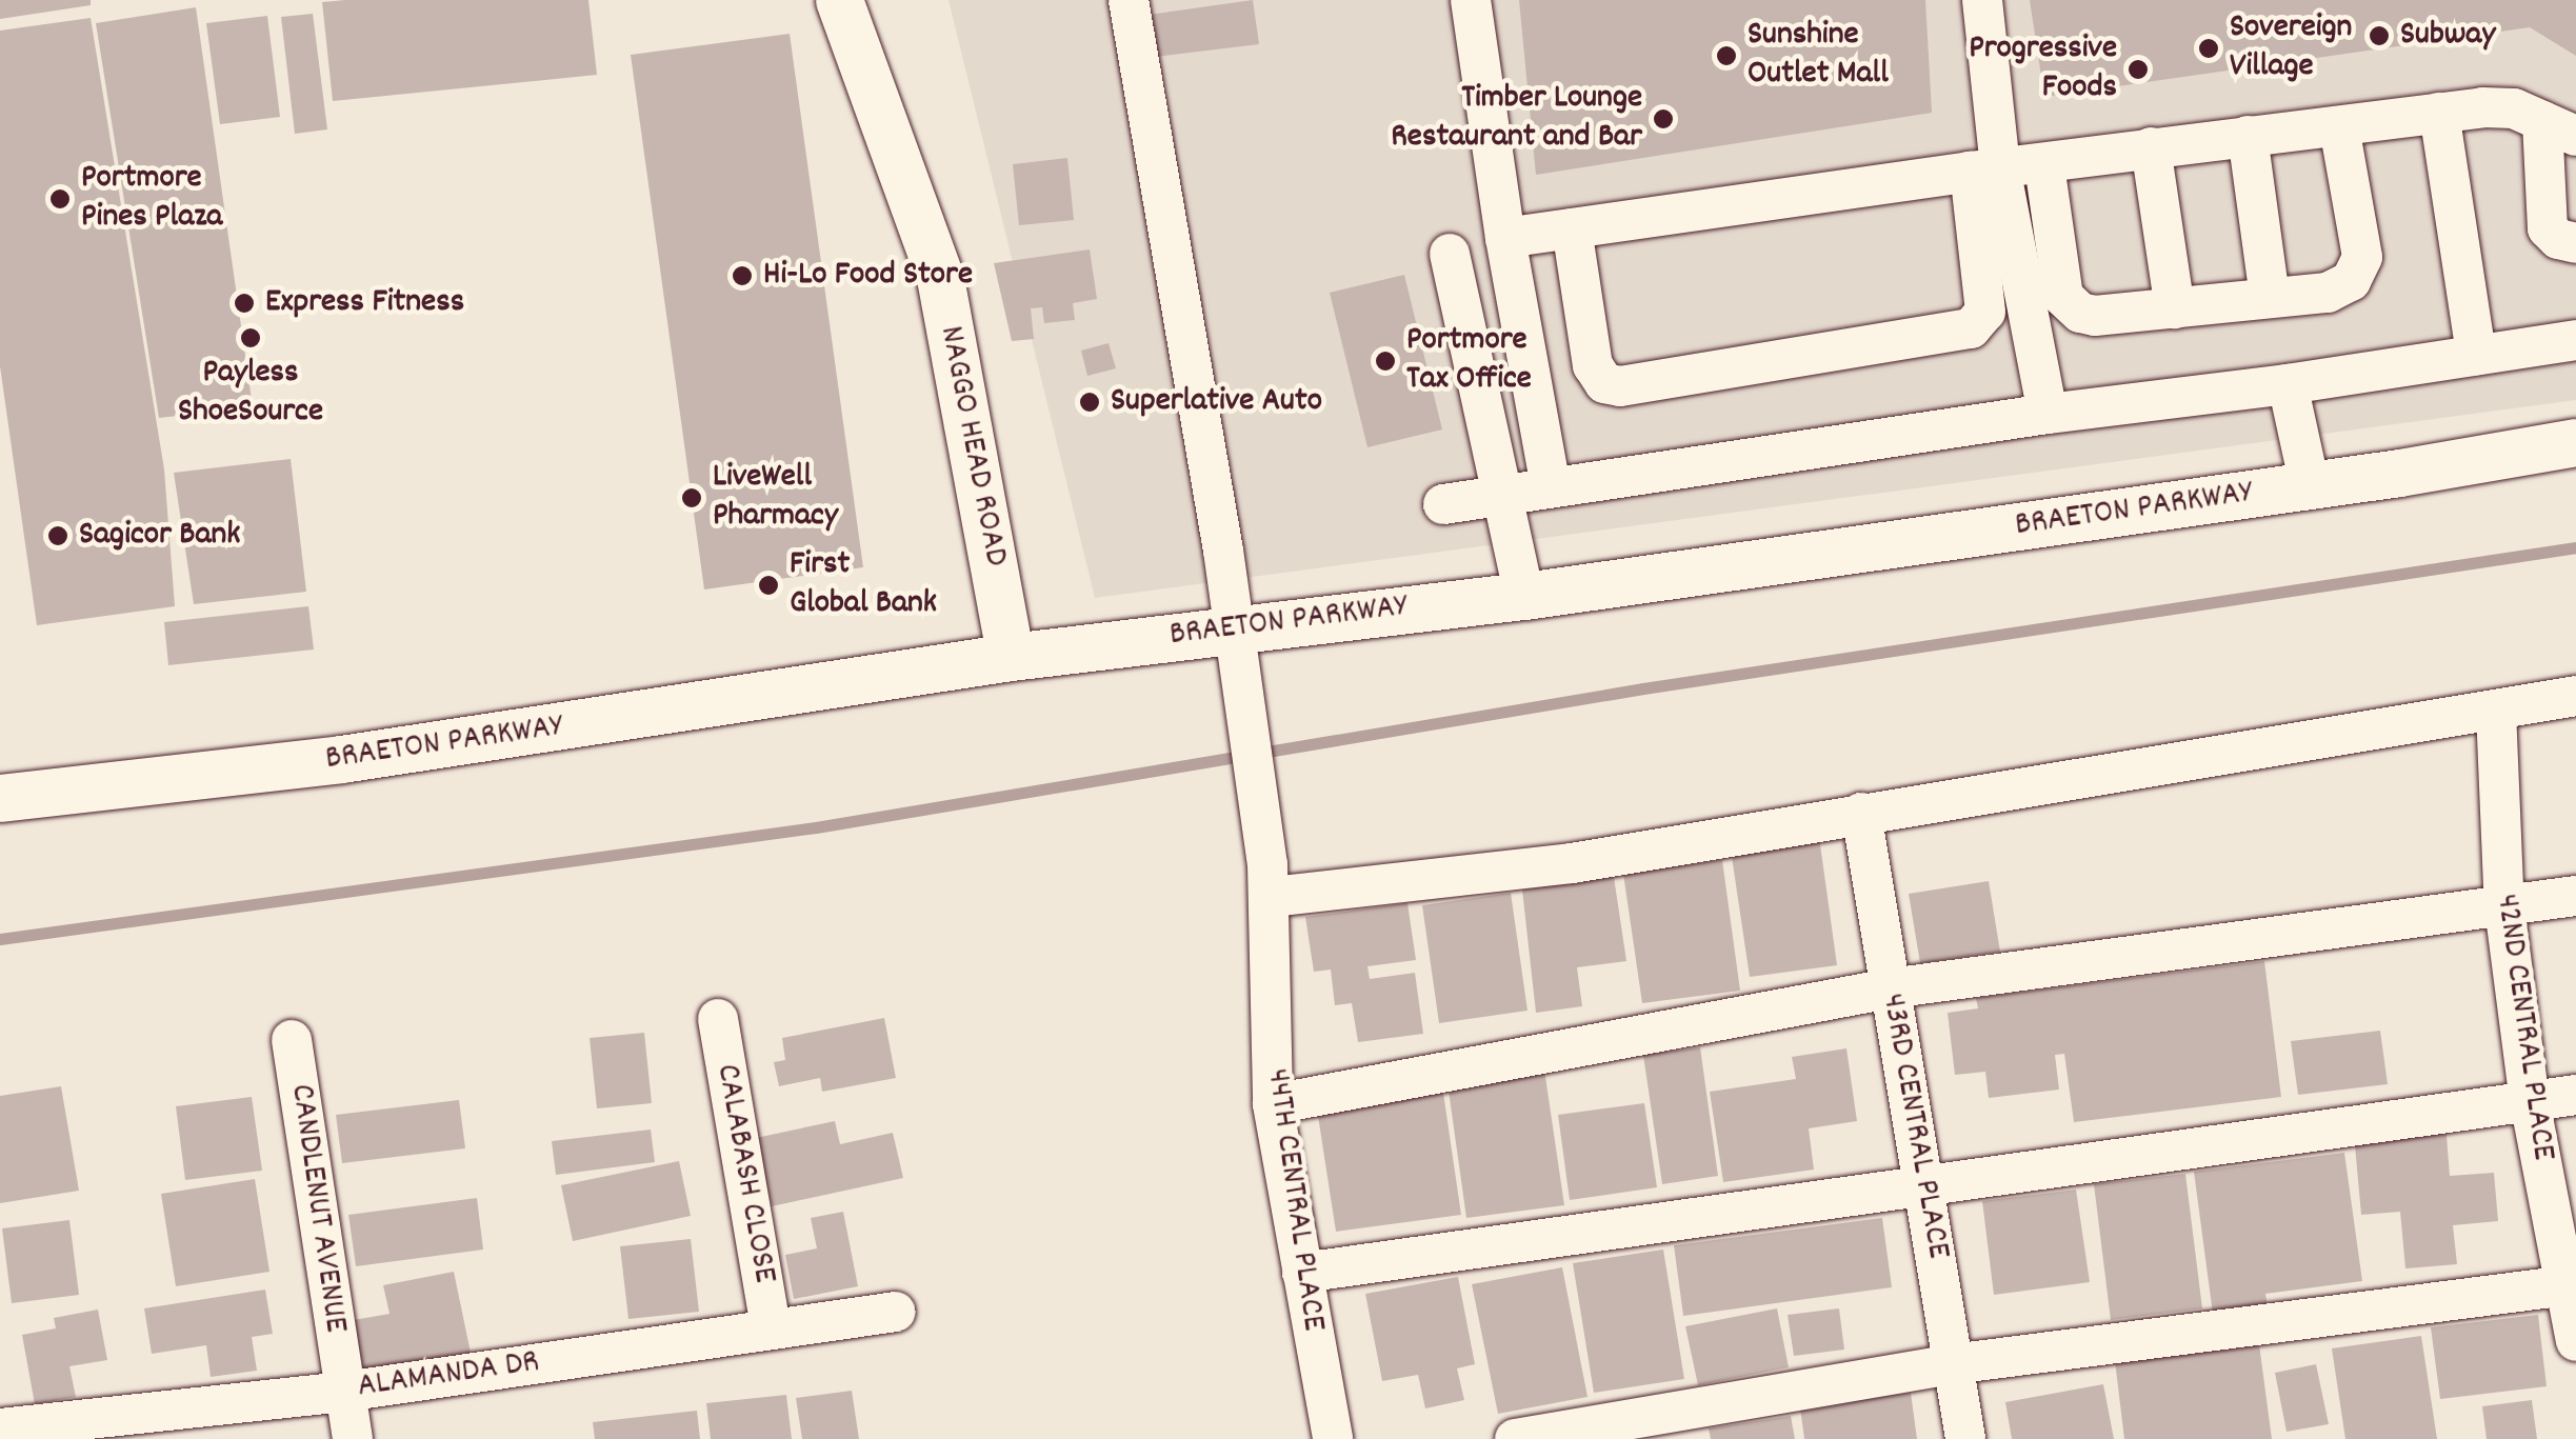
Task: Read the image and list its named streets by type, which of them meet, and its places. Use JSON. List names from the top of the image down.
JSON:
{
  "streets": {
    "main road": ["NAGGO HEAD ROAD", "BRAETON PARKWAY"],
    "street": [
      "42ND CENTRAL PLACE",
      "43RD CENTRAL PLACE",
      "CALABASH CLOSE",
      "44TH CENTRAL PLACE",
      "CANDLENUT AVENUE",
      "ALAMANDA DR"
    ]
  },
  "crossings": [
    ["NAGGO HEAD ROAD", "BRAETON PARKWAY"],
    ["BRAETON PARKWAY", "44TH CENTRAL PLACE"],
    ["CALABASH CLOSE", "ALAMANDA DR"],
    ["CANDLENUT AVENUE", "ALAMANDA DR"]
  ],
  "places": [
    "Subway",
    "Sovereign Village",
    "Sunshine Outlet Mall",
    "Progressive Foods",
    "Timber Lounge Restaurant and Bar",
    "Portmore Pines Plaza",
    "Hi-Lo Food Store",
    "Express Fitness",
    "Payless ShoeSource",
    "Portmore Tax Office",
    "Superlative Auto",
    "LiveWell Pharmacy",
    "Sagicor Bank",
    "First Global Bank"
  ]
}
